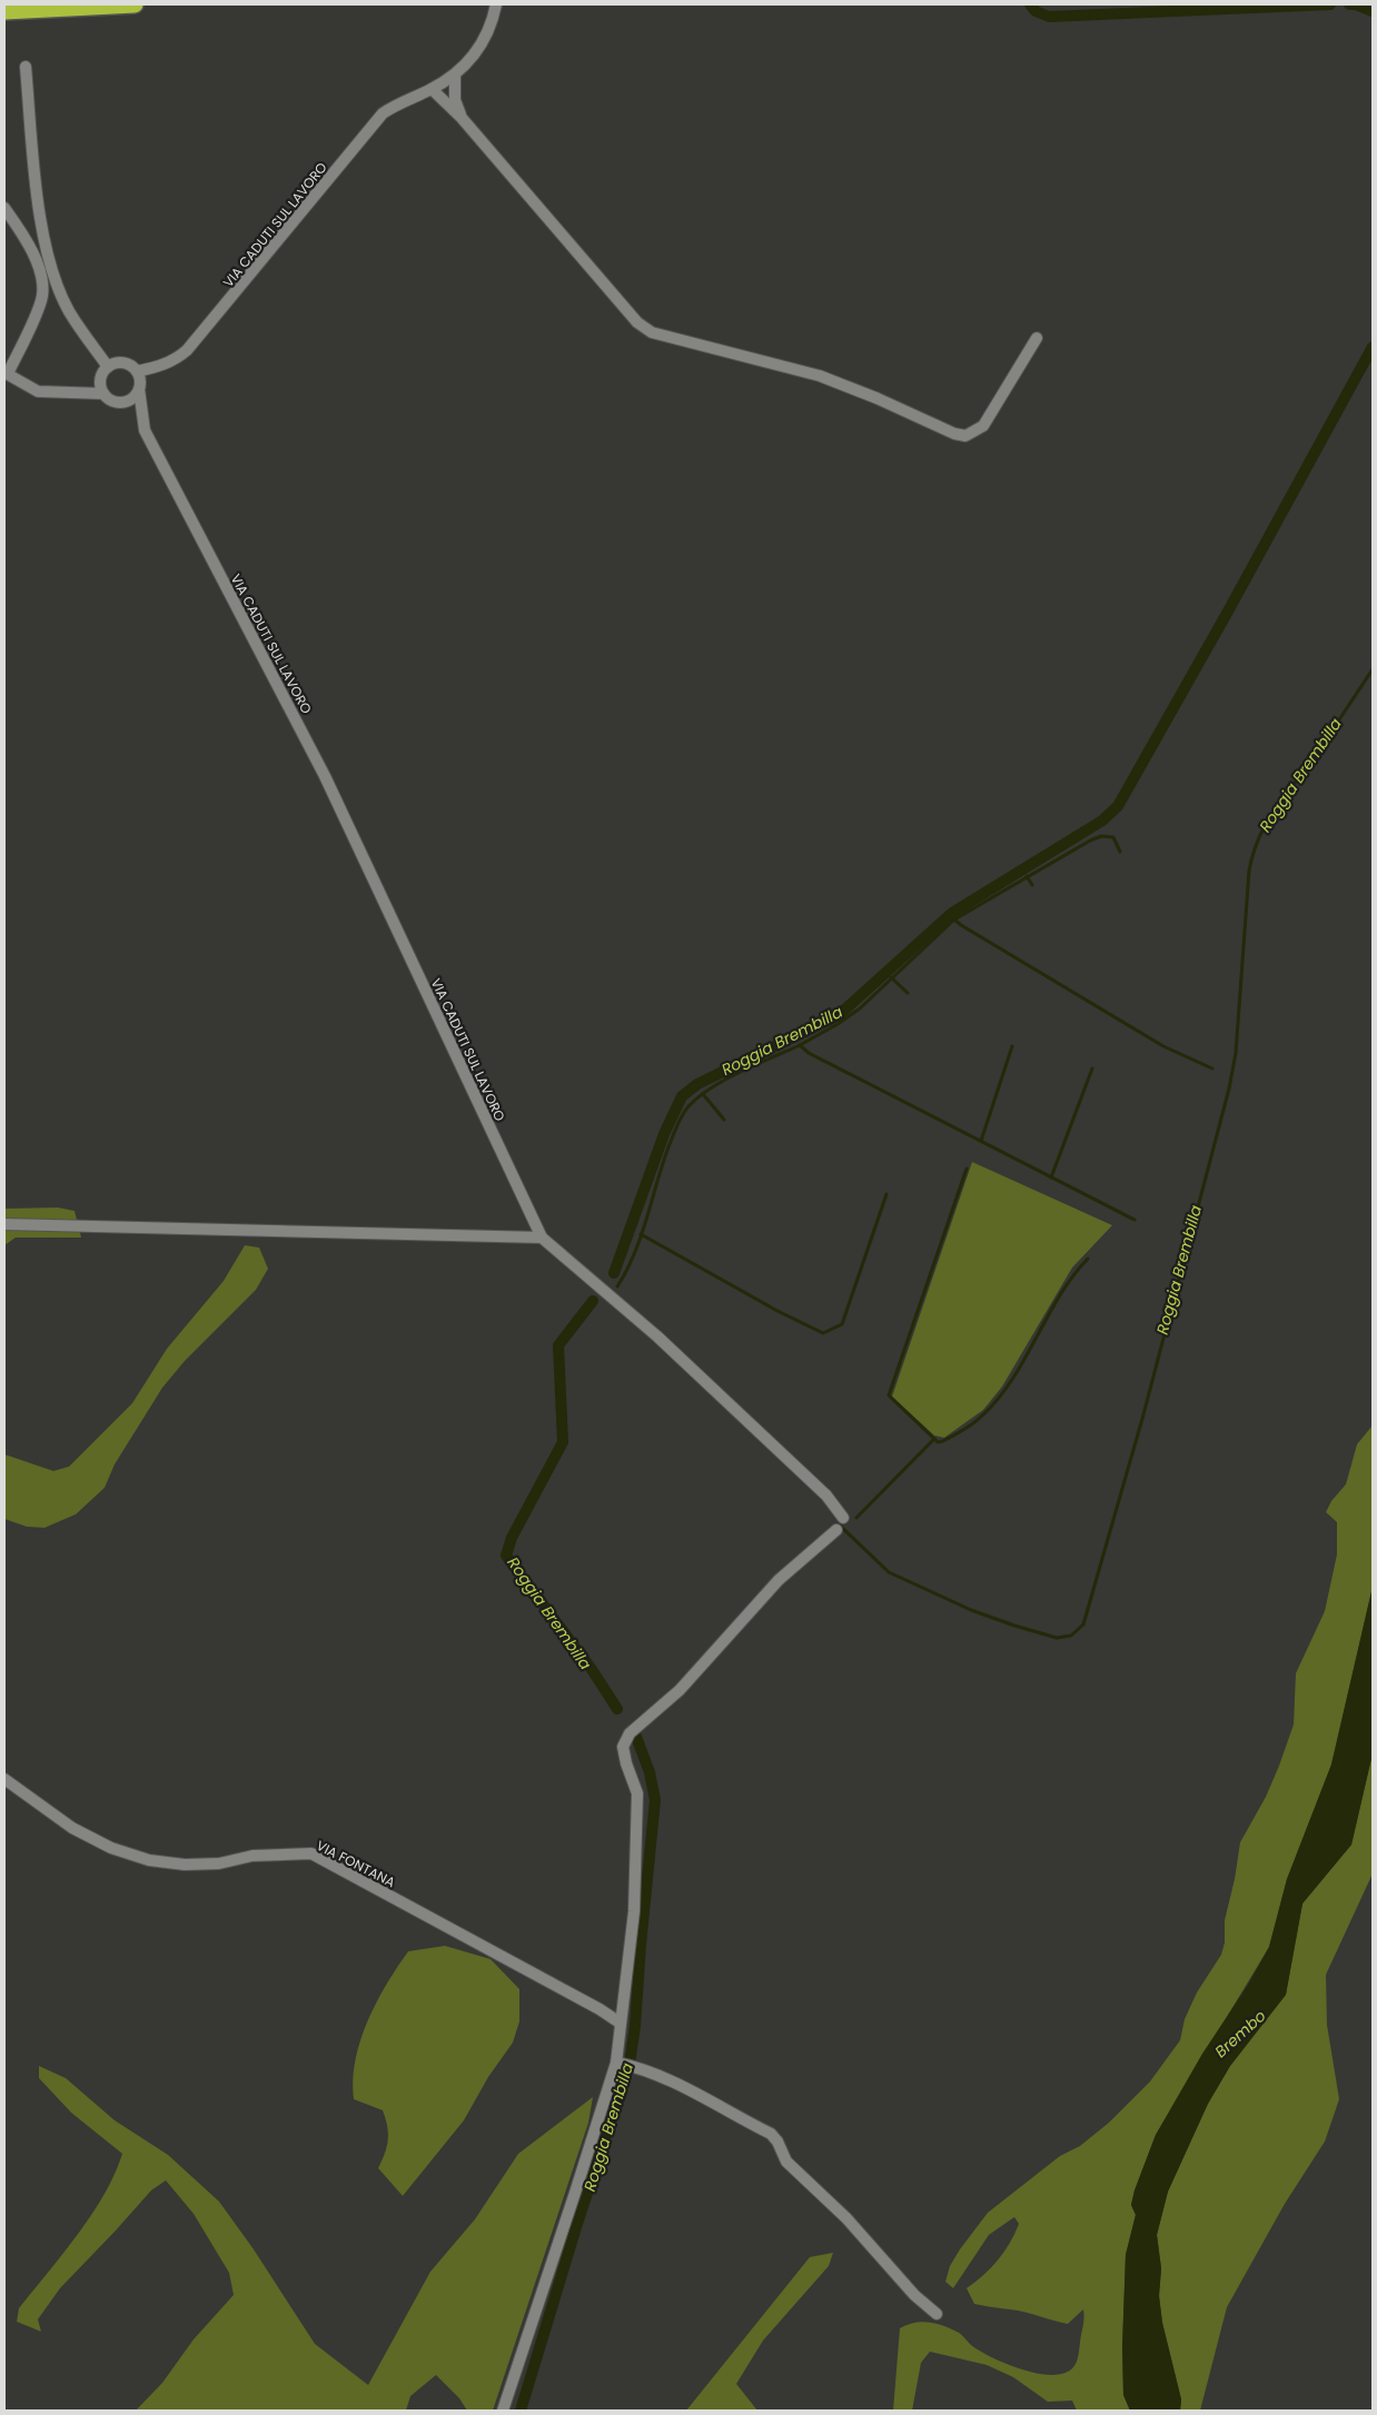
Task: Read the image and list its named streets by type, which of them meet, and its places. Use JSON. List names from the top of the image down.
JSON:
{
  "streets": {
    "street": ["VIA CADUTI SUL LAVORO", "VIA FONTANA"]
  },
  "water": ["Roggia Brembilla", "Brembo"]
}
